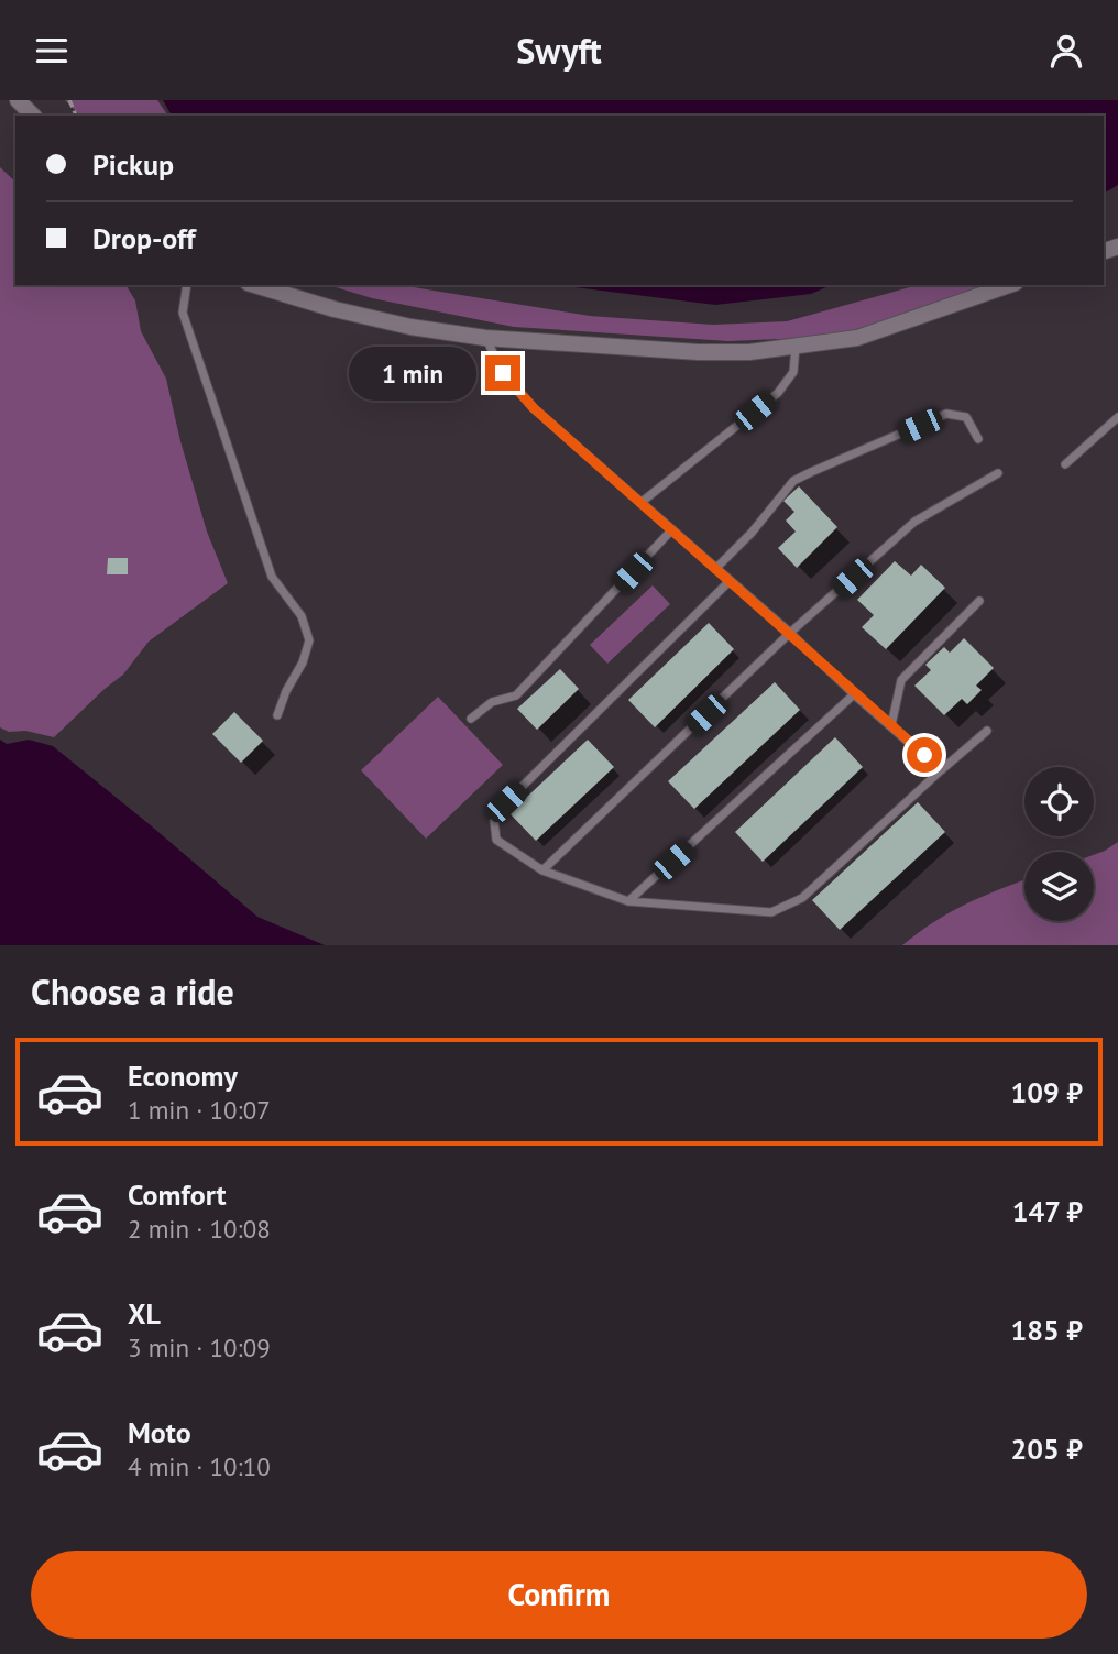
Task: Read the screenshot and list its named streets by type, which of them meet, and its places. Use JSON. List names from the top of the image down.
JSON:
{
  "page": {
    "header": "Swyft",
    "banner": ["Pickup", "Drop-off"],
    "bubble": "1 min",
    "heading": "Choose a ride",
    "list": [
      {
        "name": "Economy",
        "note": "1 min · 10:07",
        "value": "109 ₽"
      },
      {
        "name": "Comfort",
        "note": "2 min · 10:08",
        "value": "147 ₽"
      },
      {
        "name": "XL",
        "note": "3 min · 10:09",
        "value": "185 ₽"
      },
      {
        "name": "Moto",
        "note": "4 min · 10:10",
        "value": "205 ₽"
      }
    ],
    "buttons": "Confirm"
  }
}
